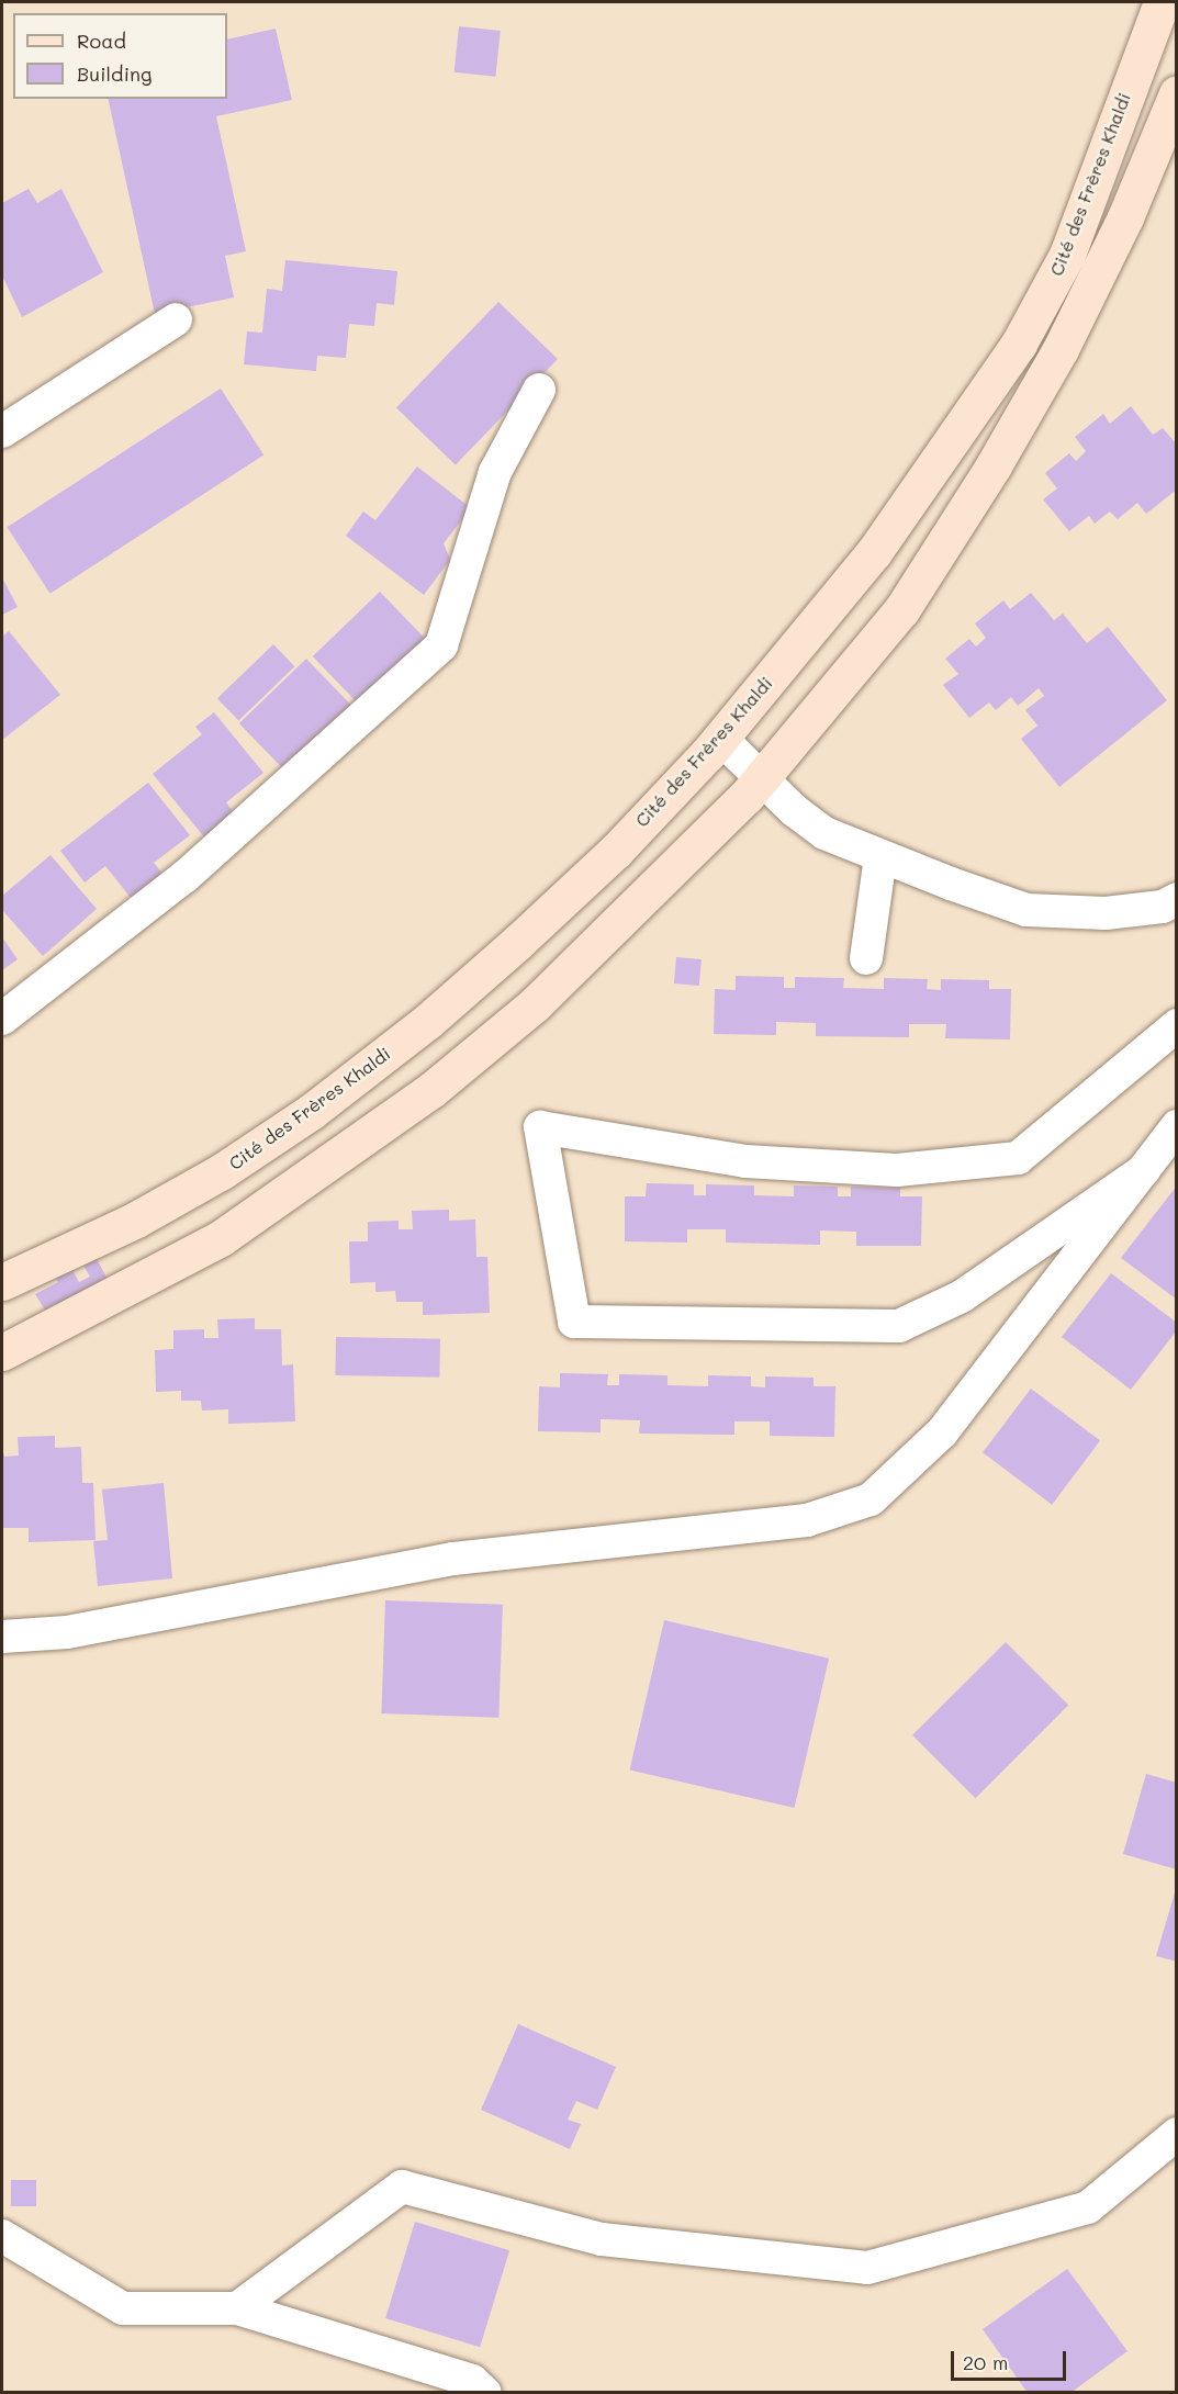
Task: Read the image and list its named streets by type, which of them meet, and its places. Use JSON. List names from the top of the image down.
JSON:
{
  "streets": {
    "main road": ["Cité des Frères Khaldi"]
  },
  "legend": ["Road", "Building"],
  "scale_bar": "20 m"
}
